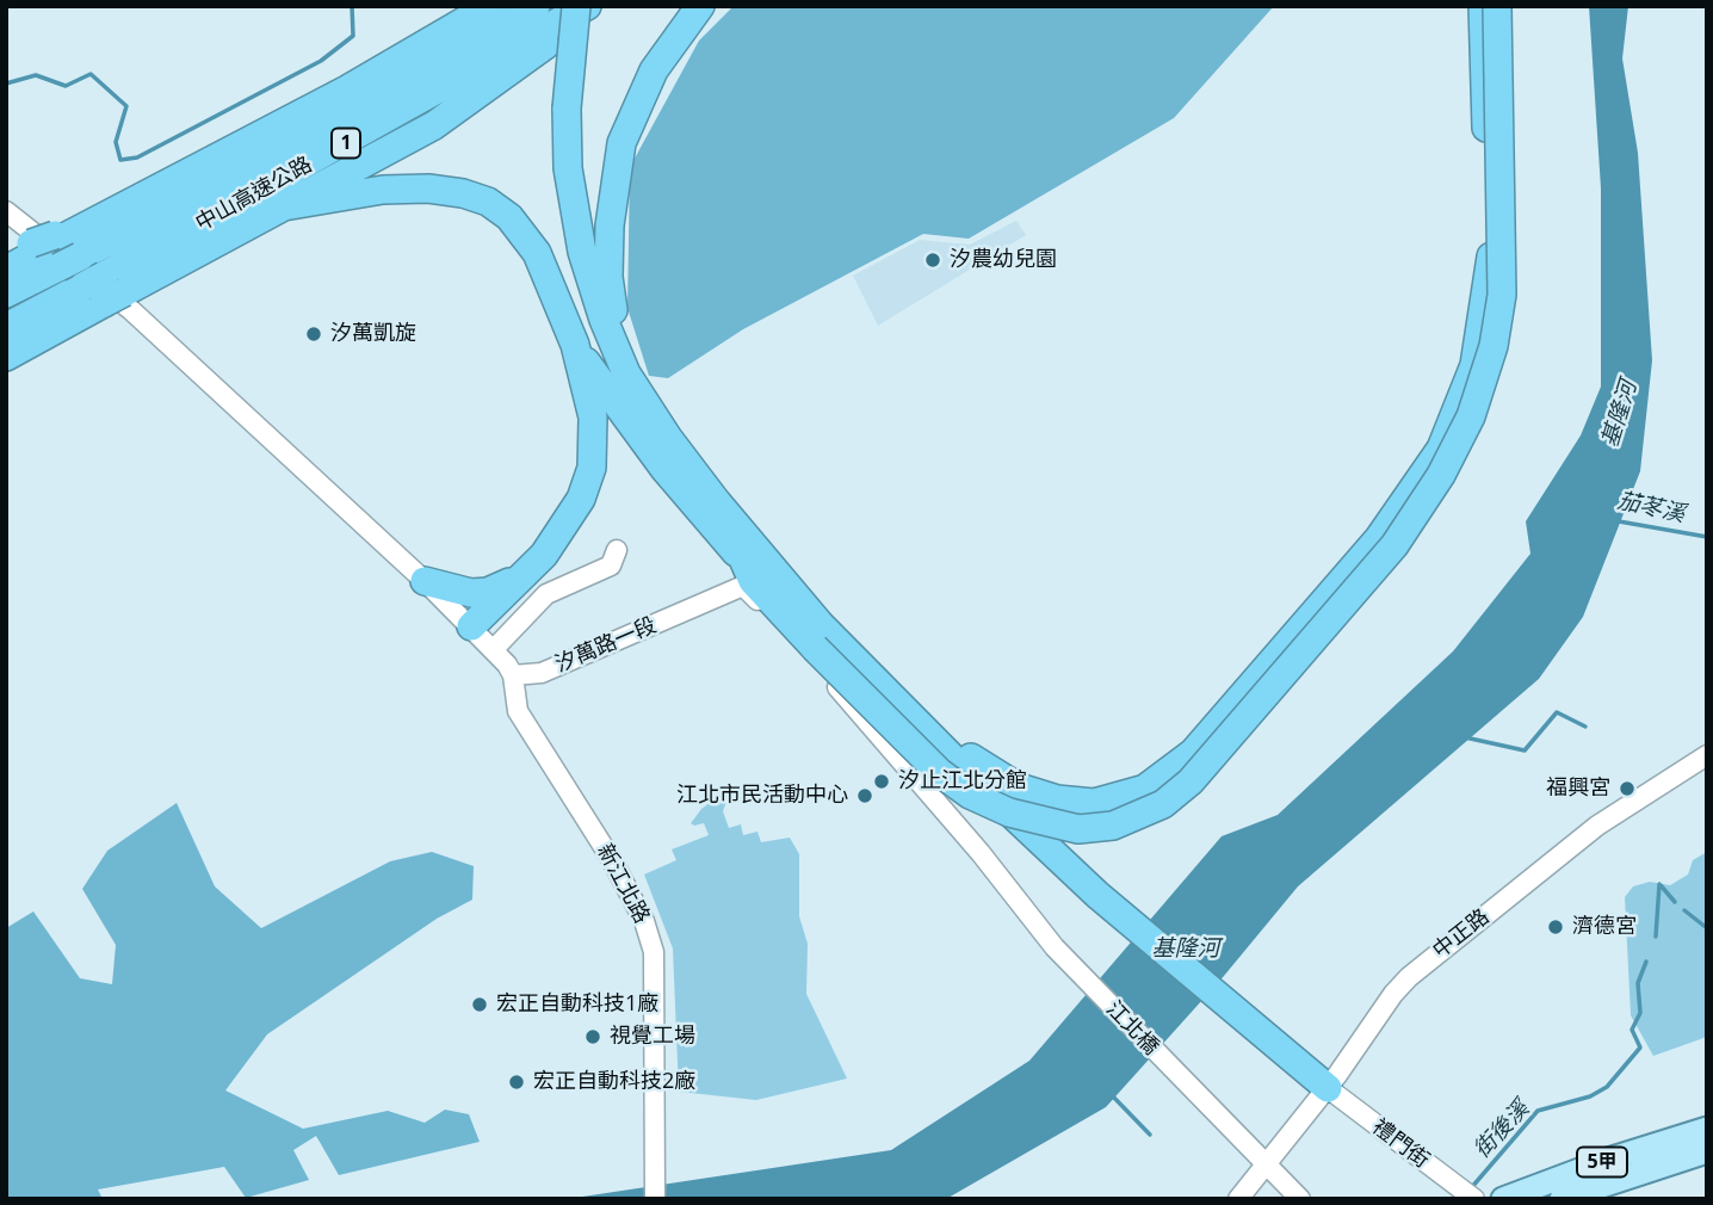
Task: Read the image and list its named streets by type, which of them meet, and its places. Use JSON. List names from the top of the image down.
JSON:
{
  "streets": {
    "highway": ["1", "中山高速公路"],
    "main road": ["5甲"],
    "street": [
      "汐萬路一段",
      "新江北路",
      "中正路",
      "江北橋",
      "禮門街"
    ]
  },
  "crossings": [
    ["汐萬路一段", "新江北路"],
    ["汐萬路一段", "江北橋"],
    ["中正路", "江北橋"],
    ["中正路", "禮門街"]
  ],
  "water": ["基隆河", "茄苳溪", "街後溪"],
  "places": [
    "汐農幼兒園",
    "汐萬凱旋",
    "汐止江北分館",
    "福興宮",
    "江北市民活動中心",
    "濟德宮",
    "宏正自動科技1廠",
    "視覺工場",
    "宏正自動科技2廠"
  ]
}
